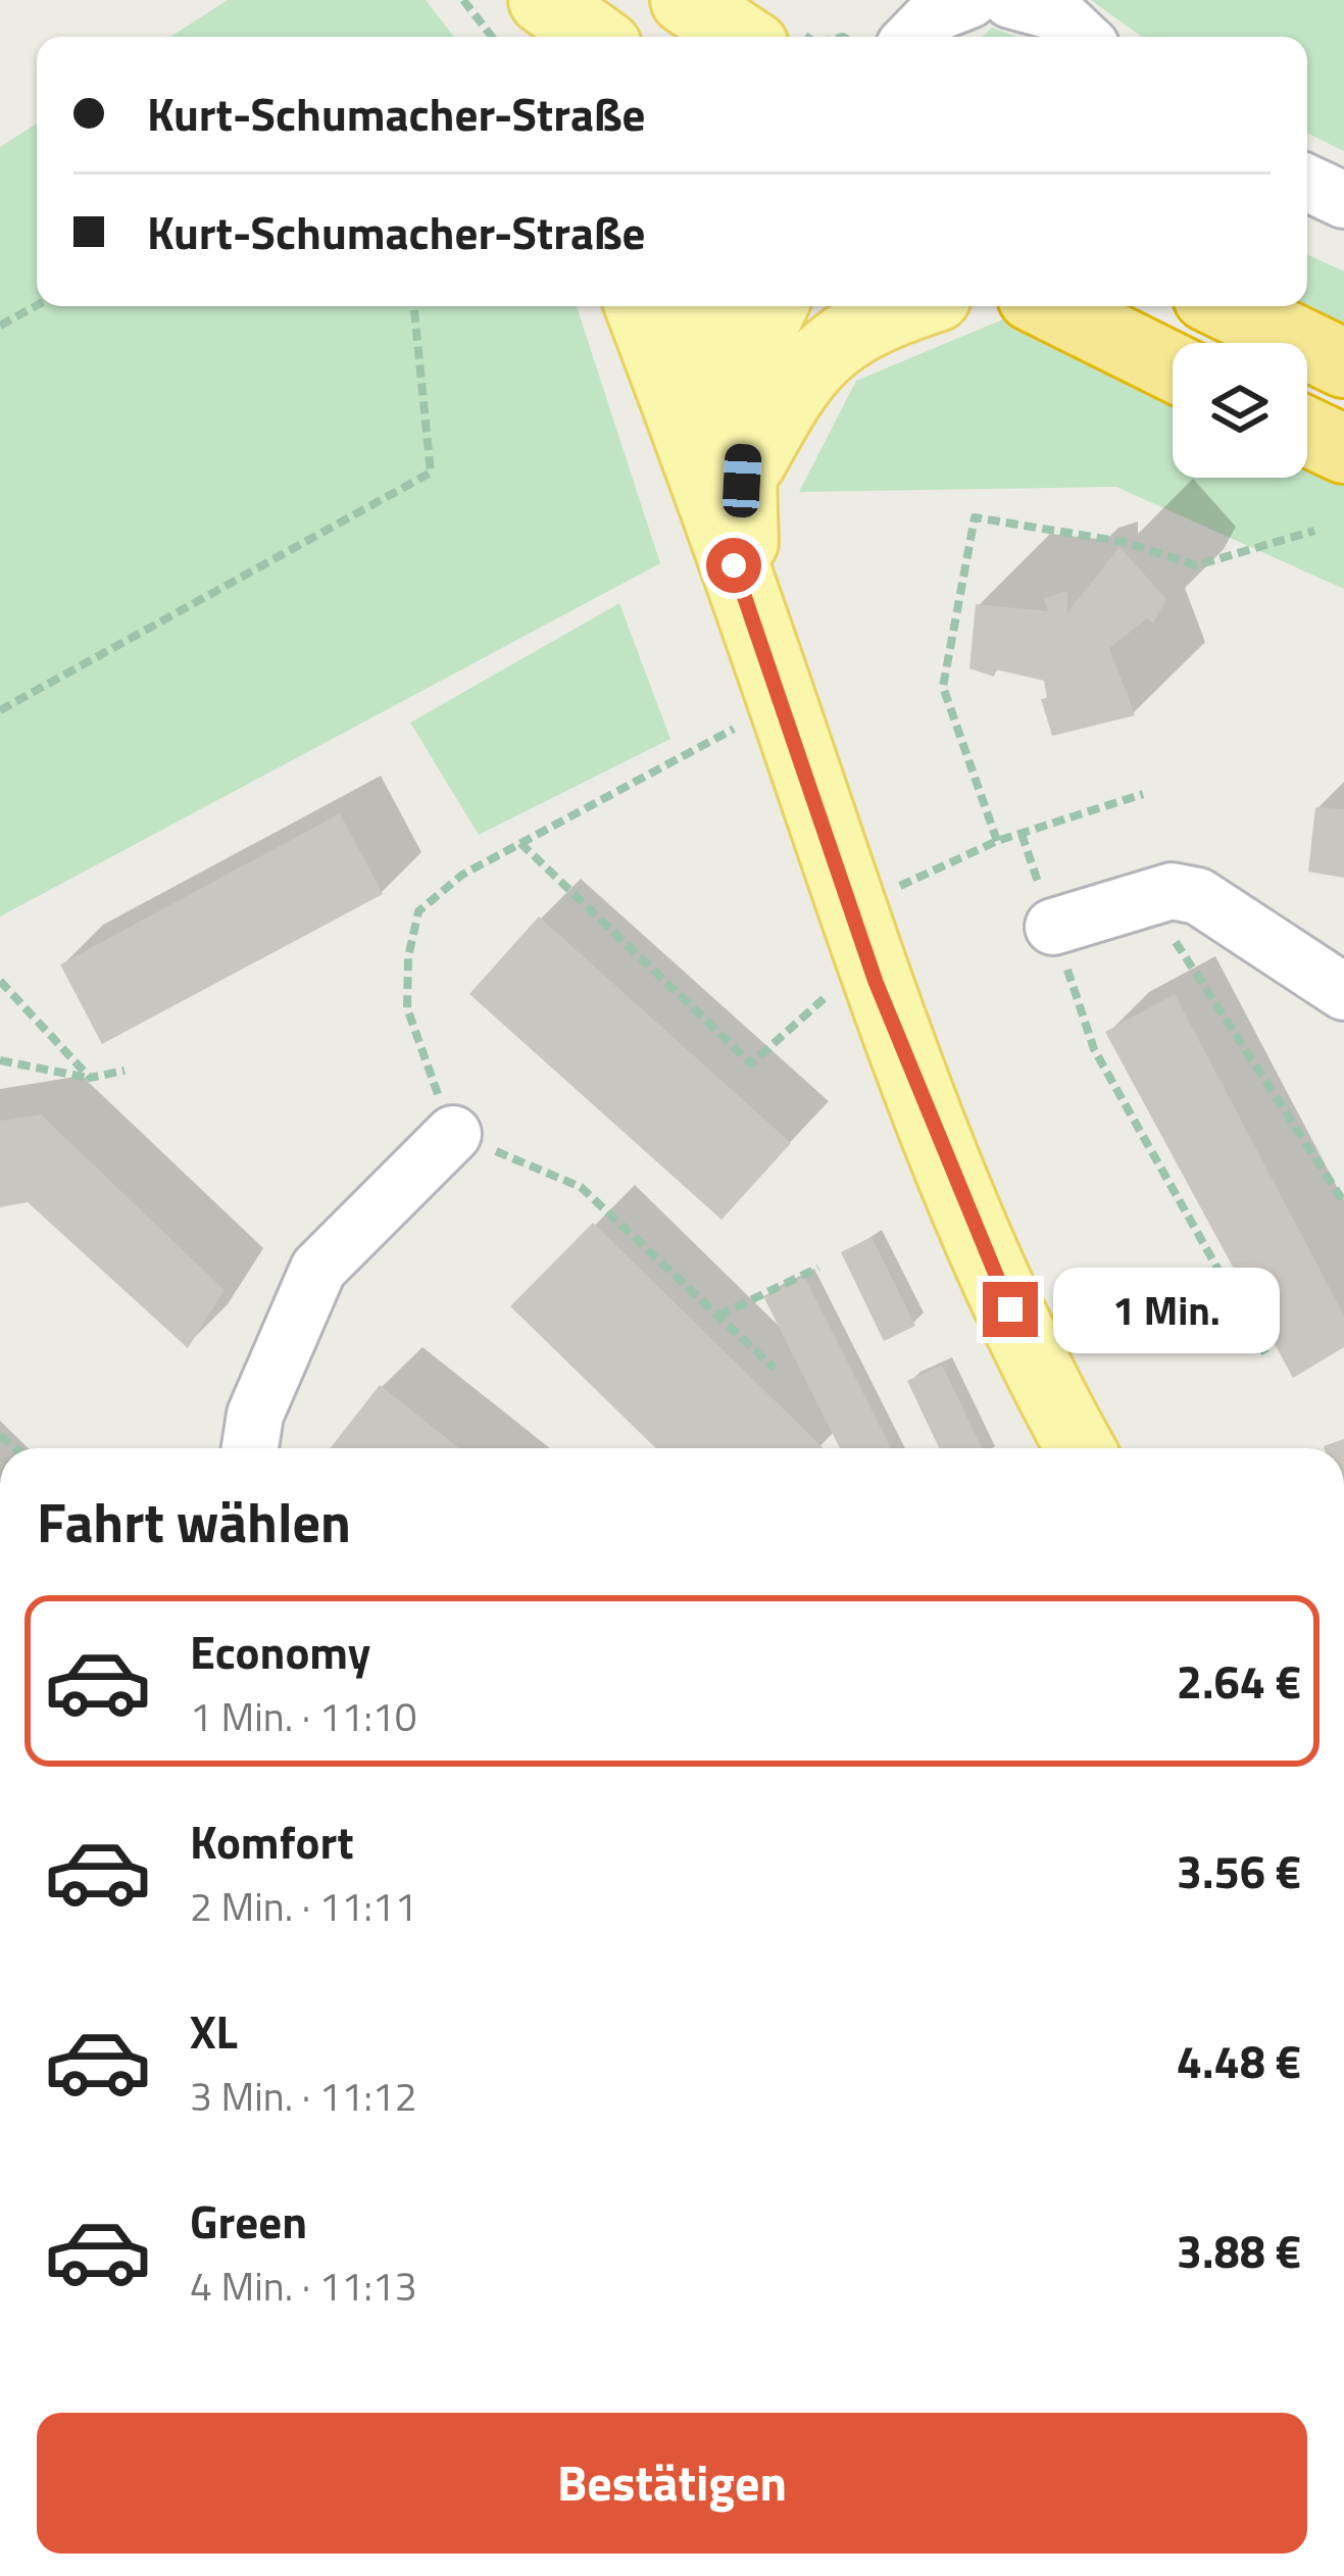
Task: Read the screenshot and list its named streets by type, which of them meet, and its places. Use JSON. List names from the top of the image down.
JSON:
{
  "page": {
    "banner": ["Kurt-Schumacher-Straße", "Kurt-Schumacher-Straße"],
    "bubble": "1 Min.",
    "heading": "Fahrt wählen",
    "list": [
      {
        "name": "Economy",
        "note": "1 Min. · 11:10",
        "value": "2.64 €"
      },
      {
        "name": "Komfort",
        "note": "2 Min. · 11:11",
        "value": "3.56 €"
      },
      {
        "name": "XL",
        "note": "3 Min. · 11:12",
        "value": "4.48 €"
      },
      {
        "name": "Green",
        "note": "4 Min. · 11:13",
        "value": "3.88 €"
      }
    ],
    "buttons": "Bestätigen"
  }
}
